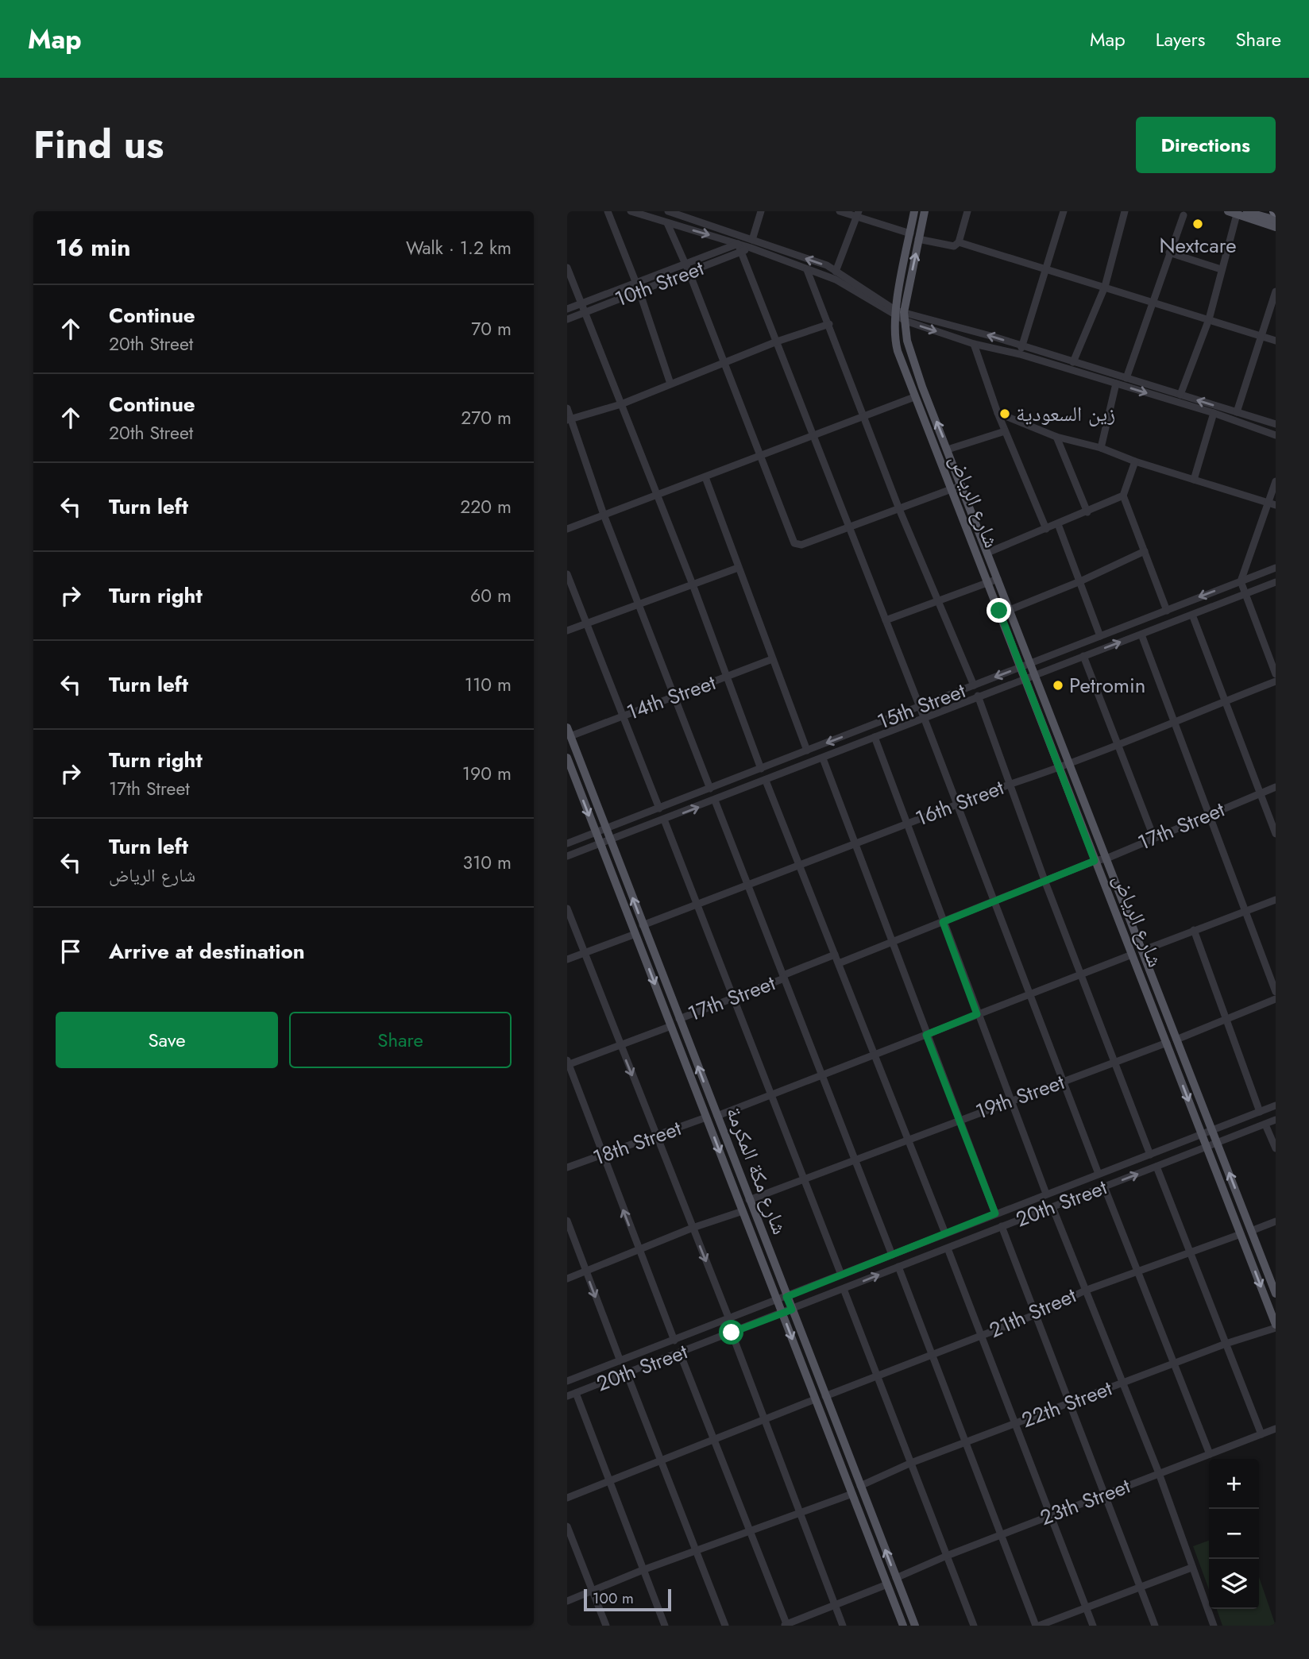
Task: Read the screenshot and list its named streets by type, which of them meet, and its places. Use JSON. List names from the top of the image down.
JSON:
{
  "streets": {
    "main road": ["شارع الرياض", "شارع مكة المكرمة"],
    "street": [
      "10th Street",
      "14th Street",
      "15th Street",
      "16th Street",
      "17th Street",
      "19th Street",
      "18th Street",
      "20th Street",
      "21th Street",
      "22th Street",
      "23th Street"
    ]
  },
  "crossings": [
    ["شارع الرياض", "15th Street"],
    ["شارع الرياض", "16th Street"],
    ["شارع الرياض", "17th Street"],
    ["شارع الرياض", "19th Street"],
    ["شارع الرياض", "20th Street"],
    ["شارع الرياض", "21th Street"],
    ["شارع الرياض", "22th Street"],
    ["14th Street", "شارع مكة المكرمة"],
    ["15th Street", "شارع مكة المكرمة"],
    ["16th Street", "شارع مكة المكرمة"],
    ["17th Street", "شارع مكة المكرمة"],
    ["19th Street", "شارع مكة المكرمة"],
    ["18th Street", "شارع مكة المكرمة"],
    ["شارع مكة المكرمة", "20th Street"],
    ["شارع مكة المكرمة", "21th Street"],
    ["شارع مكة المكرمة", "22th Street"],
    ["شارع مكة المكرمة", "23th Street"]
  ],
  "places": ["Nextcare", "زين السعودية", "Petromin"],
  "scale_bar": "100 m",
  "page": {
    "header": "Map",
    "nav": ["Map", "Layers", "Share"],
    "title": "Find us",
    "buttons": [
      "Directions",
      ["Save", "Share"]
    ],
    "heading": ["16 min", "Walk · 1.2 km"],
    "list": [
      ["Continue", "20th Street", "70 m"],
      ["Continue", "20th Street", "270 m"],
      ["Turn left", "220 m"],
      ["Turn right", "60 m"],
      ["Turn left", "110 m"],
      ["Turn right", "17th Street", "190 m"],
      ["Turn left", "شارع الرياض", "310 m"],
      "Arrive at destination"
    ],
    "map_buttons": ["+", "−"],
    "scale": "100 m"
  }
}
